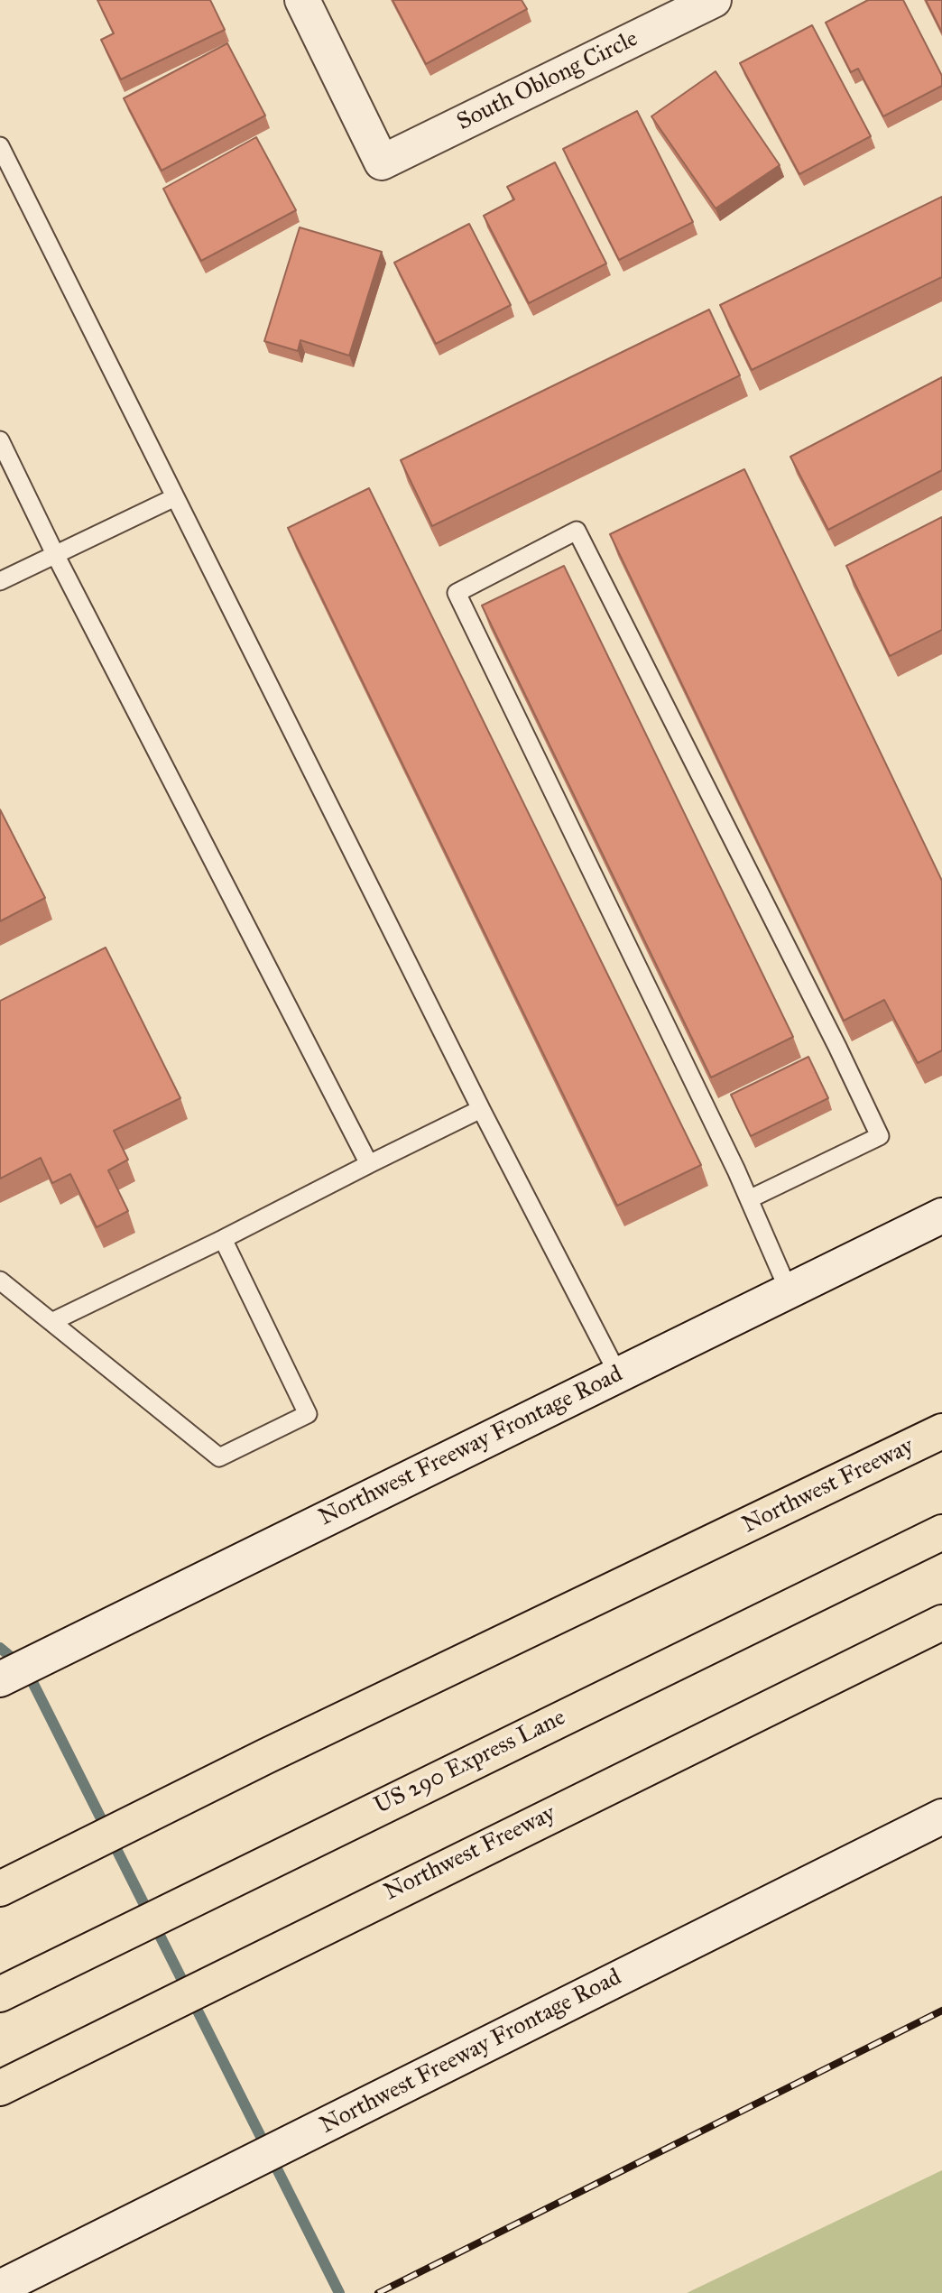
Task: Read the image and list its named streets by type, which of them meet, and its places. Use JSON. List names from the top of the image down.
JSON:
{
  "streets": {
    "highway": ["Northwest Freeway", "US 290 Express Lane"],
    "main road": ["South Oblong Circle", "Northwest Freeway Frontage Road"]
  }
}
